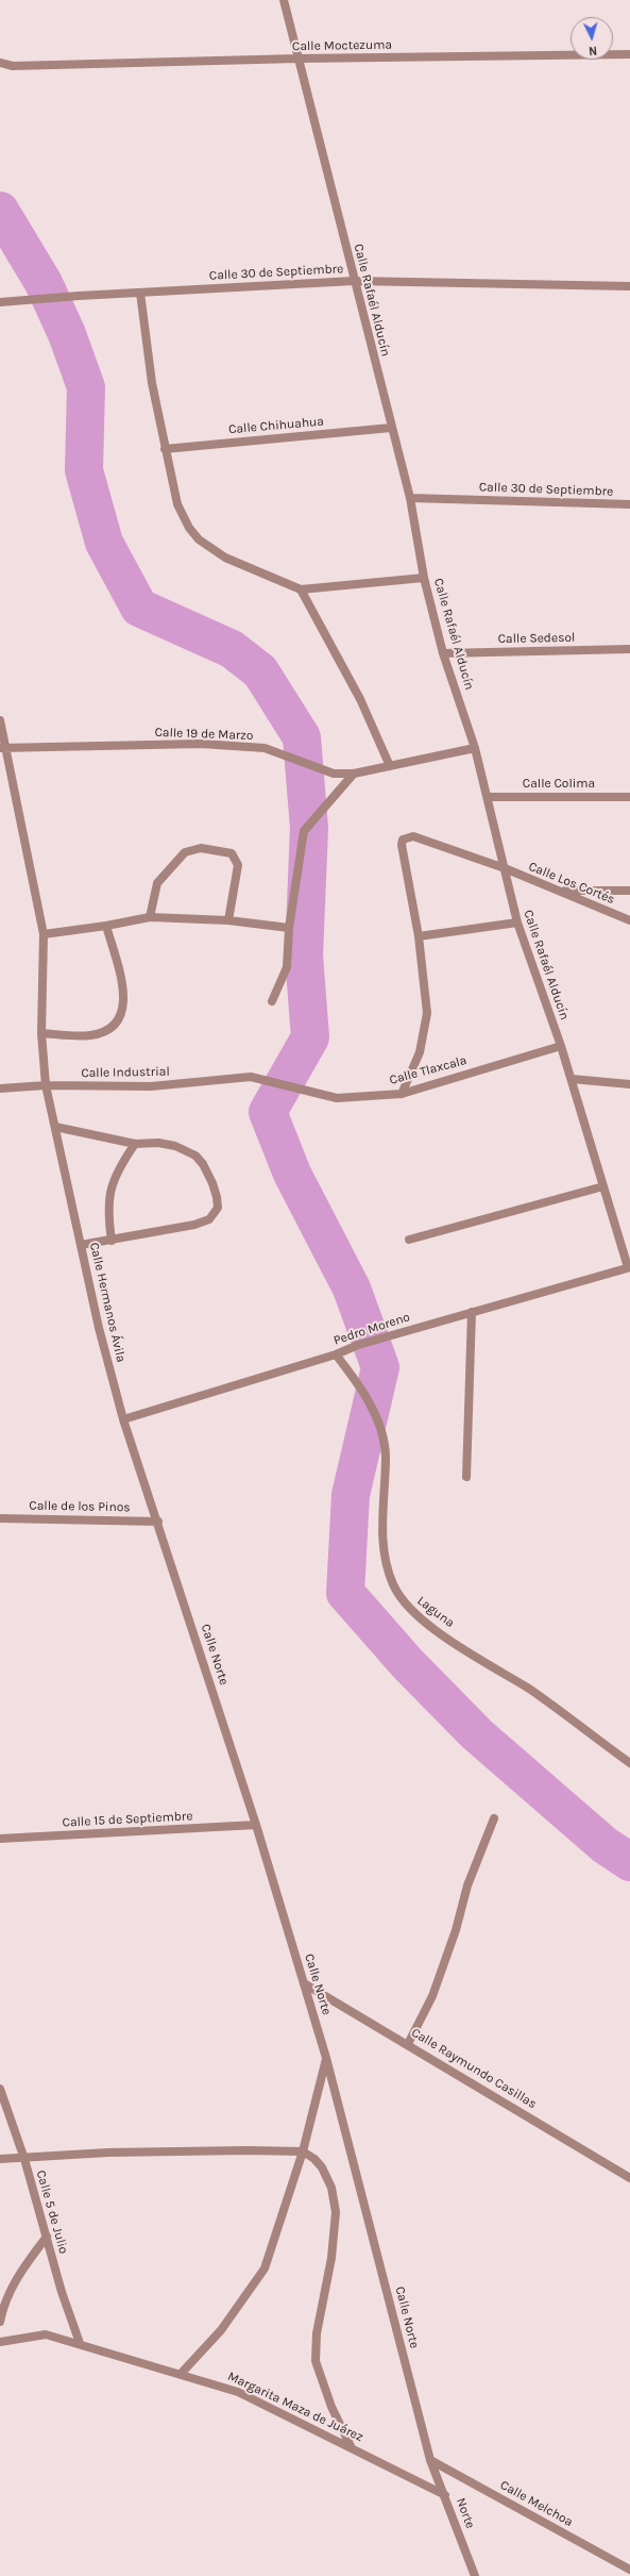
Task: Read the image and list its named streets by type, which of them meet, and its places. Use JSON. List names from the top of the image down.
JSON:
{
  "streets": {
    "street": [
      "Calle Moctezuma",
      "Calle 30 de Septiembre",
      "Calle Rafaél Alducín",
      "Calle Chihuahua",
      "Calle Sedesol",
      "Calle 19 de Marzo",
      "Calle Colima",
      "Calle Los Cortés",
      "Calle Tlaxcala",
      "Calle Industrial",
      "Calle Hermanos Ávila",
      "Pedro Moreno",
      "Calle de los Pinos",
      "Laguna",
      "Calle Norte",
      "Calle 15 de Septiembre",
      "Calle Raymundo Casillas",
      "Calle 5 de Julio",
      "Margarita Maza de Juárez",
      "Calle Melchoa",
      "Norte"
    ]
  },
  "crossings": [
    ["Calle Moctezuma", "Calle Rafaél Alducín"],
    ["Calle 30 de Septiembre", "Calle Rafaél Alducín"],
    ["Calle Rafaél Alducín", "Calle Chihuahua"],
    ["Calle Rafaél Alducín", "Calle Sedesol"],
    ["Calle Rafaél Alducín", "Calle 19 de Marzo"],
    ["Calle Rafaél Alducín", "Calle Colima"],
    ["Calle Rafaél Alducín", "Calle Los Cortés"],
    ["Calle Rafaél Alducín", "Calle Tlaxcala"],
    ["Calle Rafaél Alducín", "Pedro Moreno"],
    ["Calle 19 de Marzo", "Calle Hermanos Ávila"],
    ["Calle Tlaxcala", "Calle Industrial"],
    ["Calle Industrial", "Calle Hermanos Ávila"],
    ["Calle Hermanos Ávila", "Pedro Moreno"],
    ["Calle Hermanos Ávila", "Calle de los Pinos"],
    ["Calle Hermanos Ávila", "Calle Norte"],
    ["Pedro Moreno", "Laguna"],
    ["Calle de los Pinos", "Calle Norte"],
    ["Calle Norte", "Calle 15 de Septiembre"],
    ["Calle Norte", "Calle Raymundo Casillas"],
    ["Calle Norte", "Calle Melchoa"],
    ["Calle Norte", "Norte"],
    ["Calle 5 de Julio", "Margarita Maza de Juárez"],
    ["Margarita Maza de Juárez", "Norte"],
    ["Calle Melchoa", "Norte"]
  ],
  "north": "bottom"
}
